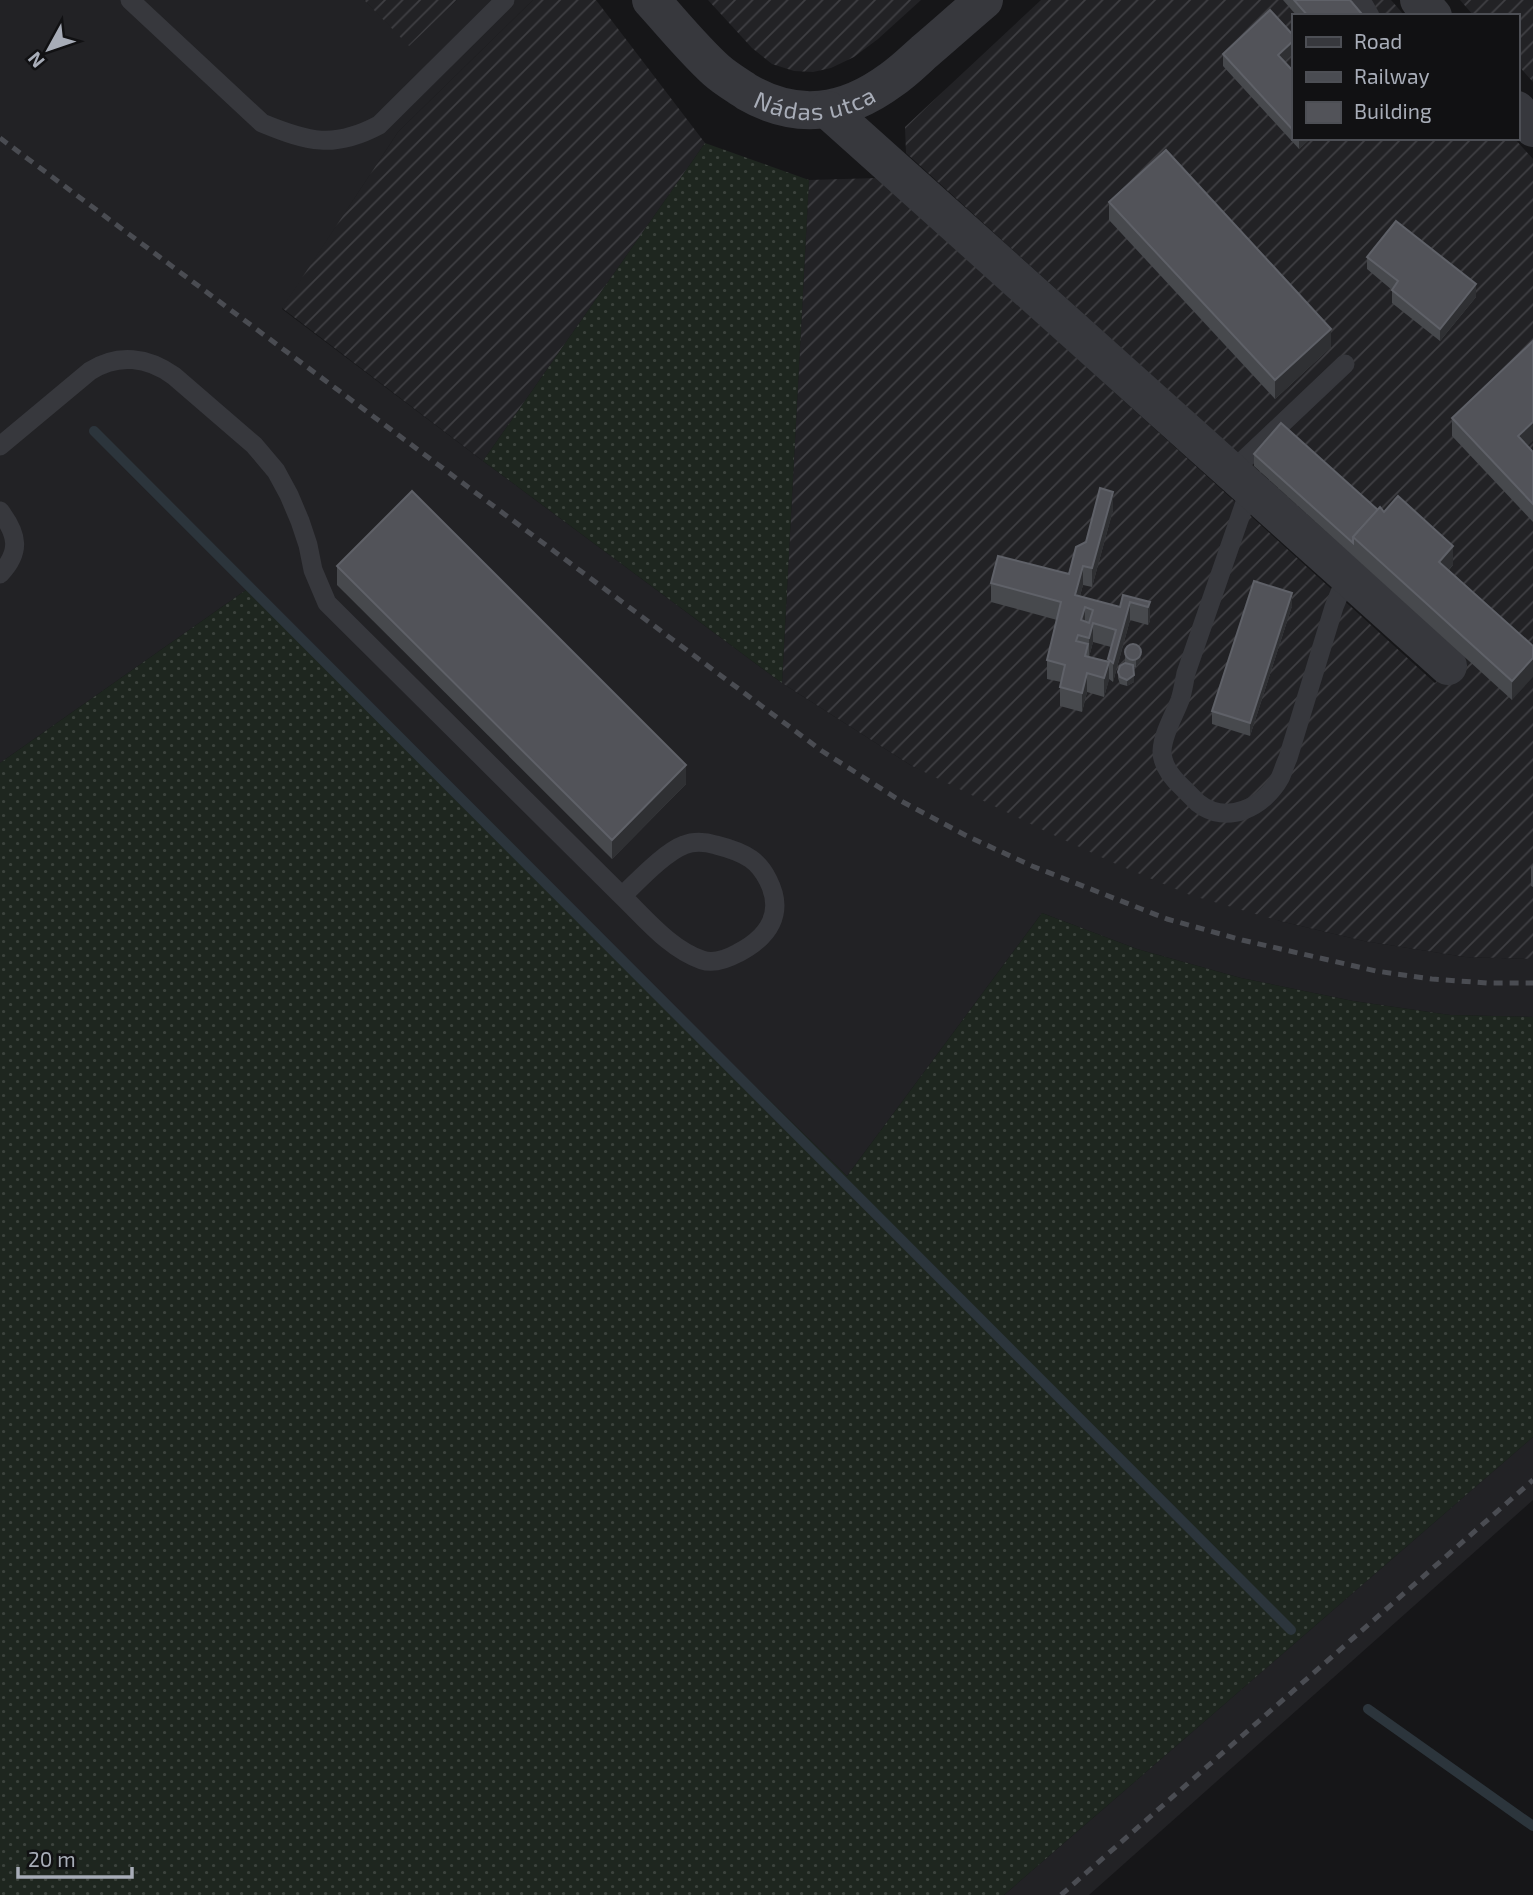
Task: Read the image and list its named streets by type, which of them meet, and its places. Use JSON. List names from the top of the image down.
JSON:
{
  "streets": {
    "street": ["Nádas utca"]
  },
  "legend": ["Road", "Railway", "Building"],
  "scale_bar": "20 m",
  "north": "bottom left"
}
